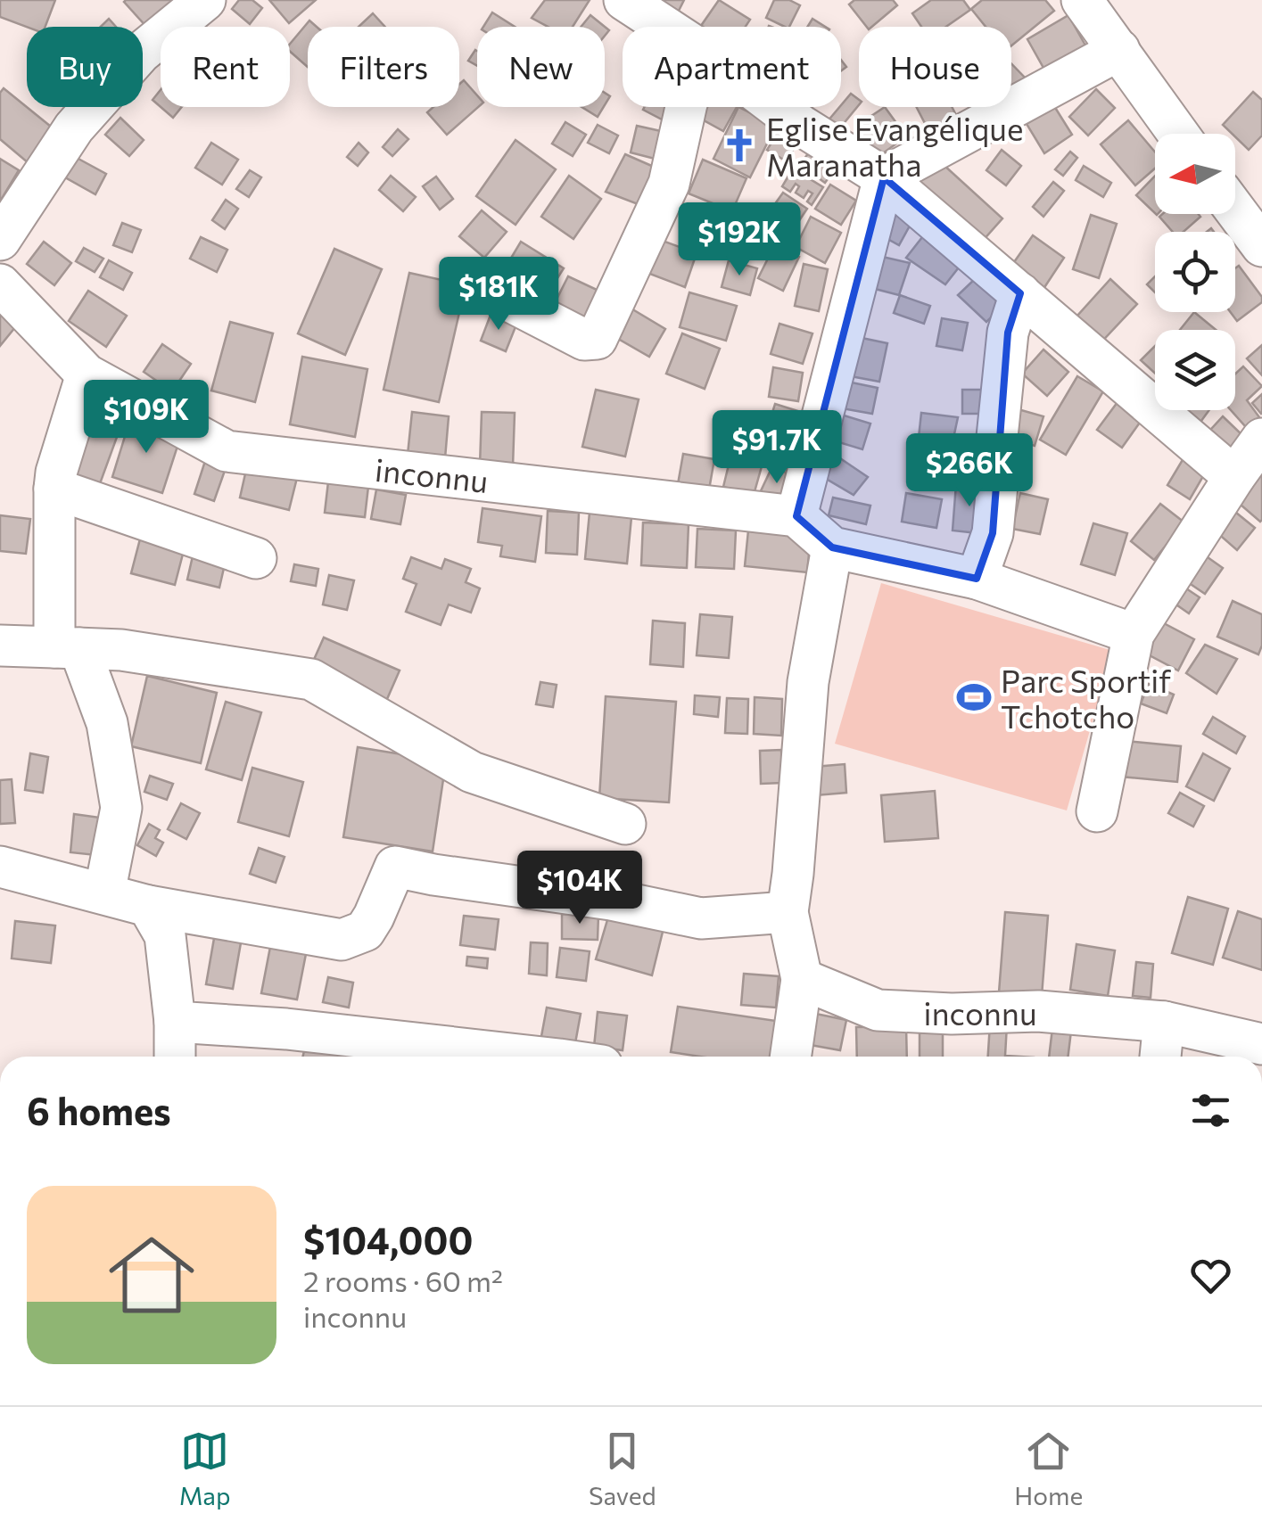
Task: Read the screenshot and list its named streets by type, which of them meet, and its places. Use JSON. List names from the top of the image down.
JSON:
{
  "streets": {
    "street": ["inconnu"]
  },
  "places": {
    "church": ["Eglise Evangélique Maranatha"],
    "sports": ["Parc Sportif Tchotcho"]
  },
  "north": "left",
  "page": {
    "chip": [
      "Buy",
      "Rent",
      "Filters",
      "New",
      "Apartment",
      "House"
    ],
    "price": [
      "$192K",
      "$181K",
      "$109K",
      "$91.7K",
      "$266K",
      "$104K"
    ],
    "heading": "6 homes",
    "list": [
      {
        "name": "$104,000",
        "note": "2 rooms · 60 m² · inconnu"
      }
    ],
    "tabs": ["Map", "Saved", "Home"]
  }
}
